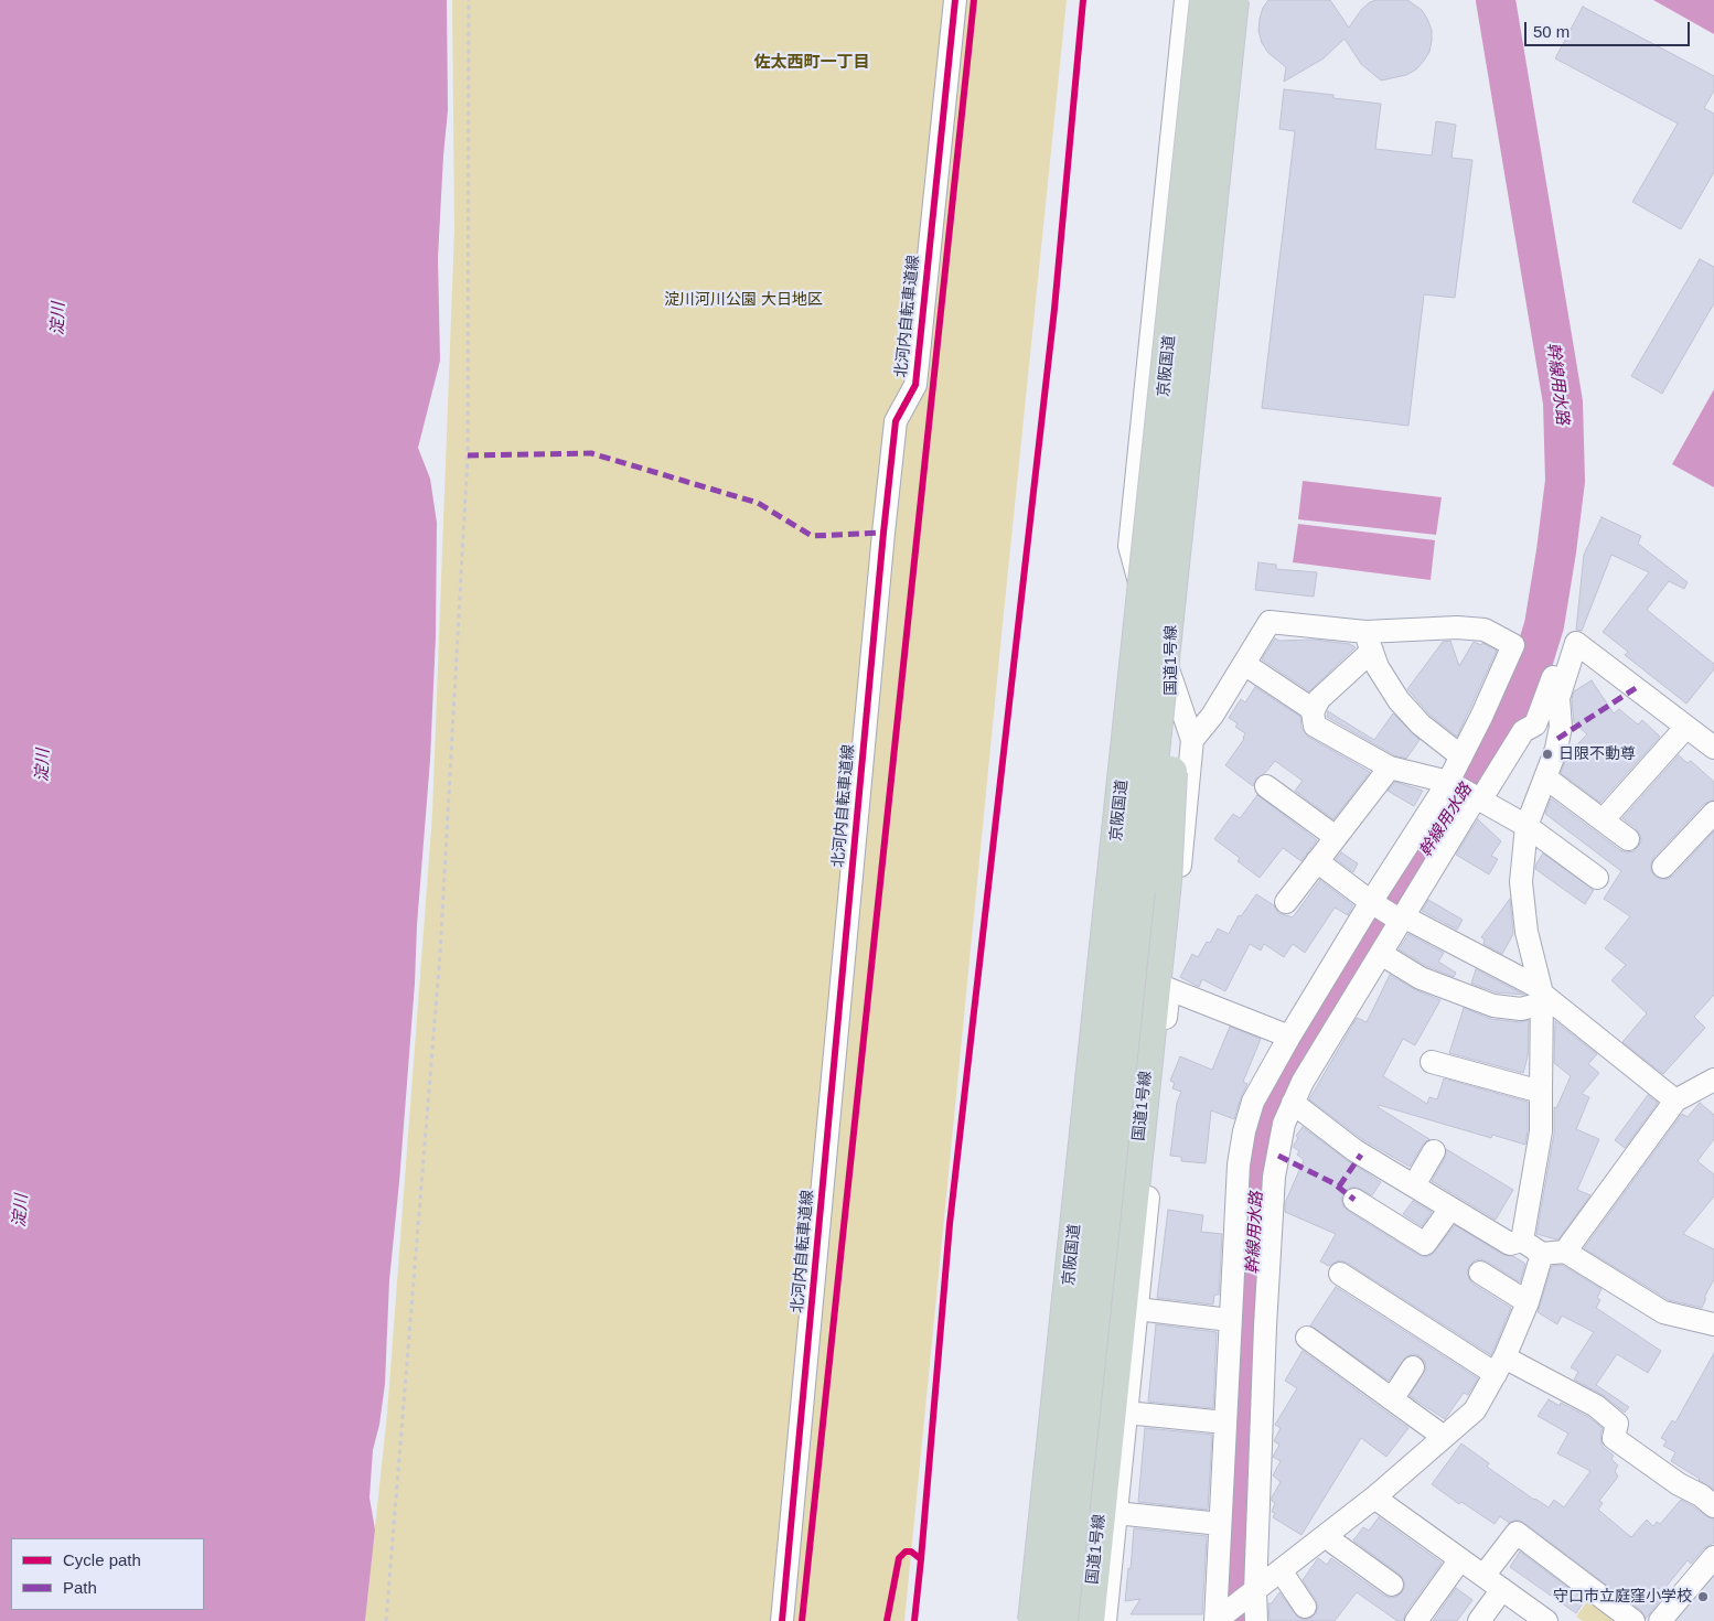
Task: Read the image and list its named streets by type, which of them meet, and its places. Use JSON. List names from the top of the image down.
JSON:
{
  "streets": {
    "highway": ["京阪国道", "国道1号線"],
    "street": ["北河内自転車道線"]
  },
  "crossings": [
    ["京阪国道", "国道1号線"]
  ],
  "districts": ["佐太西町一丁目"],
  "water": ["淀川", "幹線用水路"],
  "parks": ["淀川河川公園 大日地区"],
  "places": ["日限不動尊", "守口市立庭窪小学校"],
  "legend": ["Cycle path", "Path"],
  "scale_bar": "50 m"
}
